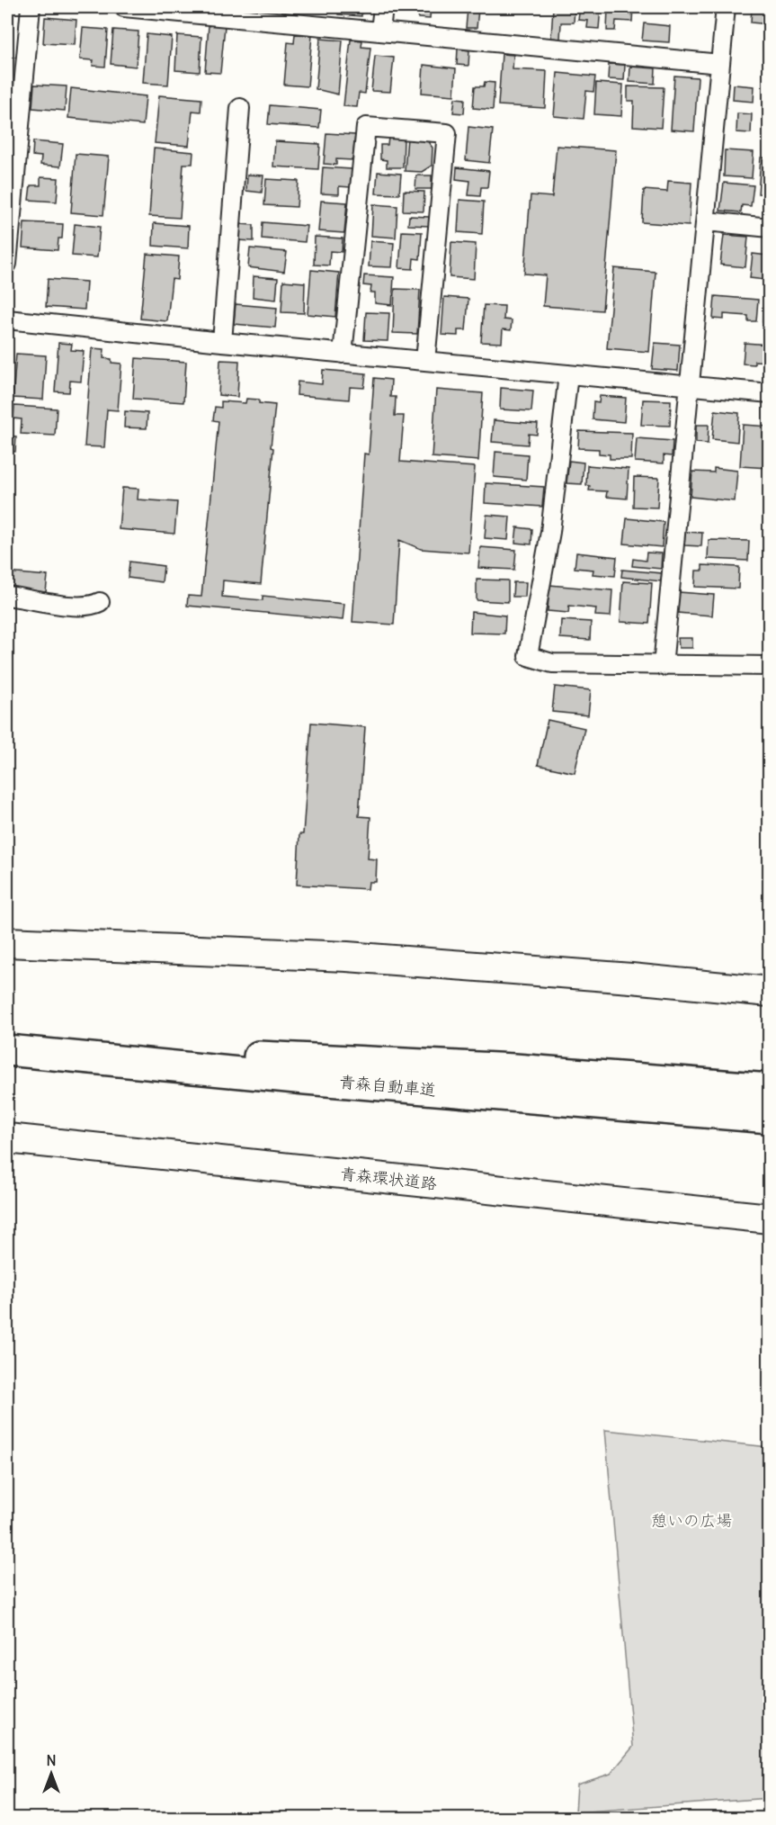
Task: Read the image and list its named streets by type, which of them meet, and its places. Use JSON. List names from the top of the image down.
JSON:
{
  "streets": {
    "highway": ["青森自動車道", "青森環状道路"]
  },
  "parks": ["憩いの広場"],
  "north": "top"
}
